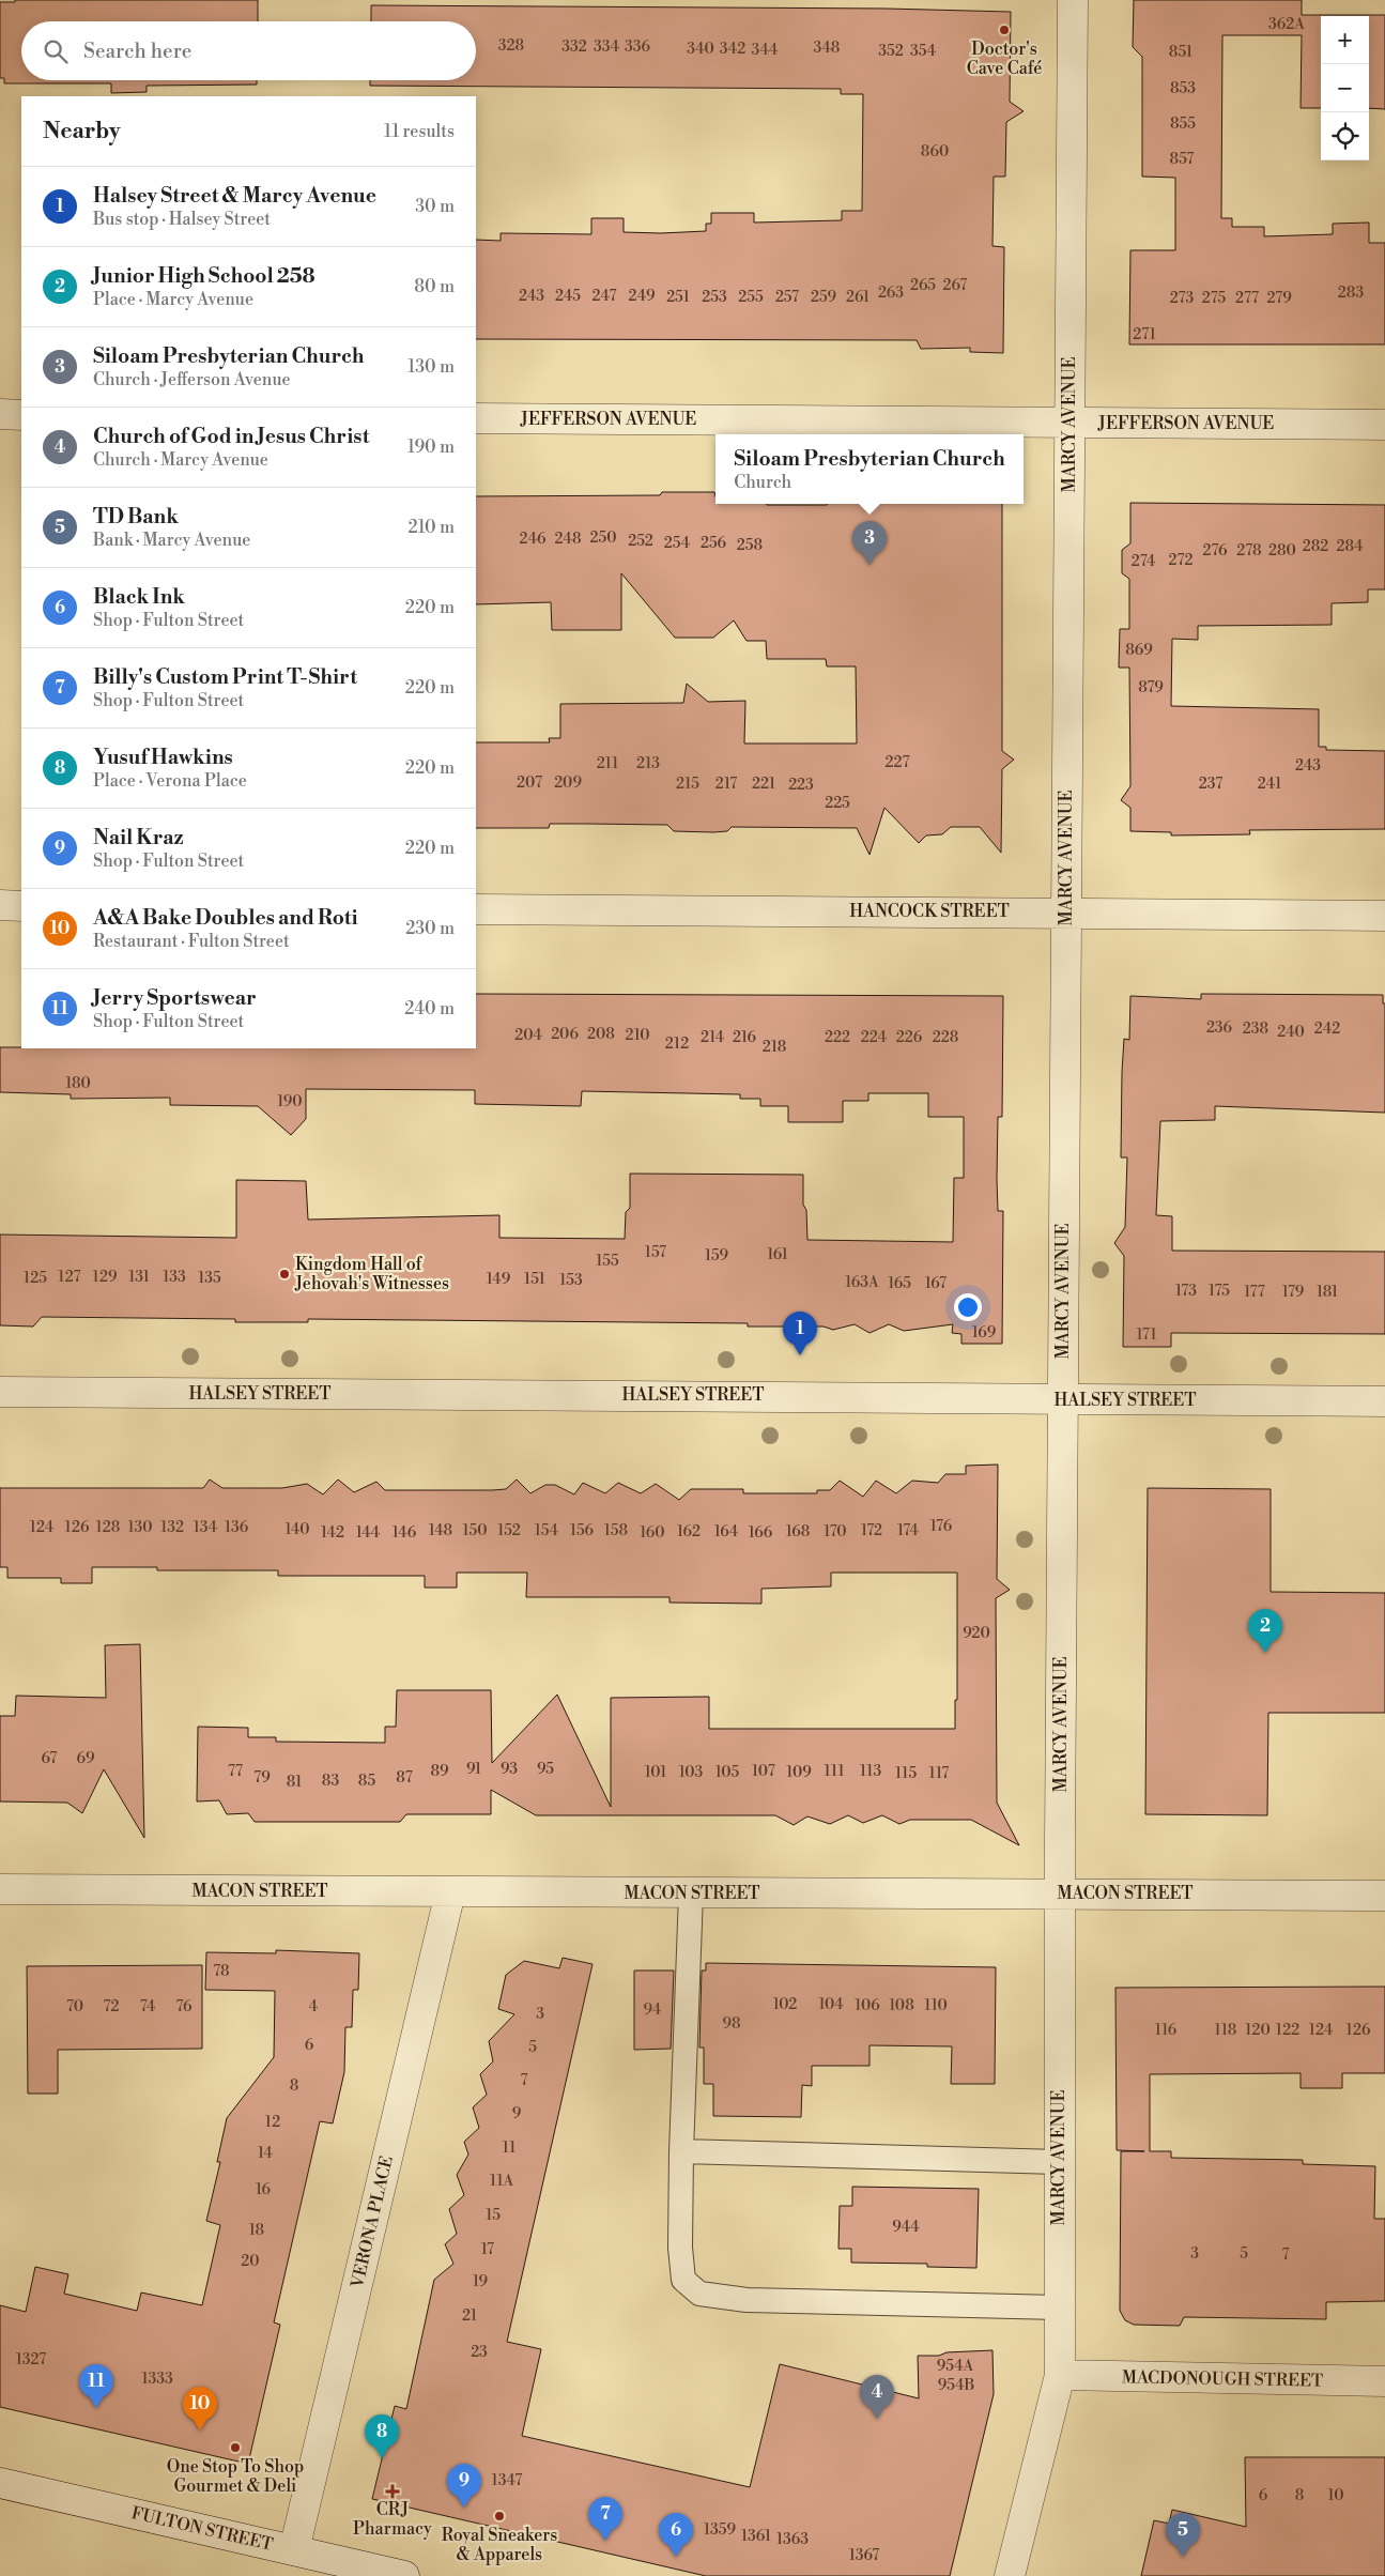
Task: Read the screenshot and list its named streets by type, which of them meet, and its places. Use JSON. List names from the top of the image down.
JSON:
{
  "streets": {
    "street": [
      "JEFFERSON AVENUE",
      "MARCY AVENUE",
      "HANCOCK STREET",
      "HALSEY STREET",
      "MACON STREET",
      "VERONA PLACE",
      "MACDONOUGH STREET",
      "FULTON STREET"
    ]
  },
  "crossings": [
    ["JEFFERSON AVENUE", "MARCY AVENUE"],
    ["MARCY AVENUE", "HANCOCK STREET"],
    ["MARCY AVENUE", "HALSEY STREET"],
    ["MARCY AVENUE", "MACON STREET"],
    ["MARCY AVENUE", "MACDONOUGH STREET"],
    ["MACON STREET", "VERONA PLACE"],
    ["VERONA PLACE", "FULTON STREET"]
  ],
  "places": {
    "other": [
      "Doctor's Cave Café",
      "Kingdom Hall of Jehovah's Witnesses",
      "One Stop To Shop Gourmet & Deli",
      "Royal Sneakers & Apparels"
    ],
    "health": ["CRJ Pharmacy"]
  },
  "house_numbers": [
    "362A",
    "328",
    "332",
    "334",
    "336",
    "348",
    "340",
    "342",
    "344",
    "352",
    "354",
    "851",
    "853",
    "855",
    "860",
    "857",
    "265",
    "267",
    "263",
    "283",
    "243",
    "245",
    "247",
    "249",
    "251",
    "253",
    "255",
    "257",
    "259",
    "261",
    "273",
    "275",
    "277",
    "279",
    "271",
    "250",
    "246",
    "248",
    "252",
    "254",
    "256",
    "258",
    "282",
    "284",
    "276",
    "278",
    "280",
    "272",
    "274",
    "869",
    "879",
    "227",
    "211",
    "213",
    "243",
    "207",
    "209",
    "215",
    "217",
    "221",
    "237",
    "241",
    "223",
    "225",
    "236",
    "238",
    "242",
    "240",
    "206",
    "208",
    "204",
    "210",
    "214",
    "216",
    "222",
    "224",
    "226",
    "228",
    "212",
    "218",
    "180",
    "190",
    "157",
    "161",
    "159",
    "155",
    "127",
    "129",
    "131",
    "133",
    "125",
    "135",
    "149",
    "151",
    "153",
    "163A",
    "165",
    "167",
    "173",
    "175",
    "177",
    "179",
    "181",
    "169",
    "171",
    "176",
    "124",
    "126",
    "128",
    "130",
    "132",
    "134",
    "136",
    "140",
    "148",
    "150",
    "152",
    "154",
    "156",
    "158",
    "172",
    "174",
    "162",
    "164",
    "168",
    "170",
    "142",
    "144",
    "146",
    "160",
    "166",
    "920",
    "67",
    "69",
    "91",
    "93",
    "95",
    "77",
    "89",
    "107",
    "111",
    "113",
    "101",
    "103",
    "105",
    "109",
    "115",
    "117",
    "79",
    "87",
    "83",
    "85",
    "81",
    "78",
    "102",
    "104",
    "106",
    "108",
    "110",
    "70",
    "72",
    "74",
    "76",
    "4",
    "94",
    "3",
    "98",
    "116",
    "118",
    "120",
    "122",
    "124",
    "126",
    "6",
    "5",
    "7",
    "8",
    "9",
    "12",
    "11",
    "14",
    "11A",
    "16",
    "15",
    "944",
    "18",
    "17",
    "3",
    "5",
    "7",
    "20",
    "19",
    "21",
    "23",
    "1327",
    "954A",
    "1333",
    "954B",
    "1347",
    "6",
    "8",
    "10",
    "1359",
    "1361",
    "1363",
    "1367"
  ],
  "page": {
    "map_buttons": ["+", "−"],
    "search": "Search here",
    "heading": ["Nearby", "11 results"],
    "list": [
      {
        "mark": "1",
        "name": "Halsey Street & Marcy Avenue",
        "note": "Bus stop · Halsey Street",
        "value": "30 m"
      },
      {
        "mark": "2",
        "name": "Junior High School 258",
        "note": "Place · Marcy Avenue",
        "value": "80 m"
      },
      {
        "mark": "3",
        "name": "Siloam Presbyterian Church",
        "note": "Church · Jefferson Avenue",
        "value": "130 m"
      },
      {
        "mark": "4",
        "name": "Church of God in Jesus Christ",
        "note": "Church · Marcy Avenue",
        "value": "190 m"
      },
      {
        "mark": "5",
        "name": "TD Bank",
        "note": "Bank · Marcy Avenue",
        "value": "210 m"
      },
      {
        "mark": "6",
        "name": "Black Ink",
        "note": "Shop · Fulton Street",
        "value": "220 m"
      },
      {
        "mark": "7",
        "name": "Billy's Custom Print T-Shirt",
        "note": "Shop · Fulton Street",
        "value": "220 m"
      },
      {
        "mark": "8",
        "name": "Yusuf Hawkins",
        "note": "Place · Verona Place",
        "value": "220 m"
      },
      {
        "mark": "9",
        "name": "Nail Kraz",
        "note": "Shop · Fulton Street",
        "value": "220 m"
      },
      {
        "mark": "10",
        "name": "A&A Bake Doubles and Roti",
        "note": "Restaurant · Fulton Street",
        "value": "230 m"
      },
      {
        "mark": "11",
        "name": "Jerry Sportswear",
        "note": "Shop · Fulton Street",
        "value": "240 m"
      }
    ],
    "popup": ["Siloam Presbyterian Church", "Church"],
    "pins": [
      "3",
      "1",
      "2",
      "11",
      "4",
      "10",
      "8",
      "9",
      "7",
      "5",
      "6"
    ]
  }
}
